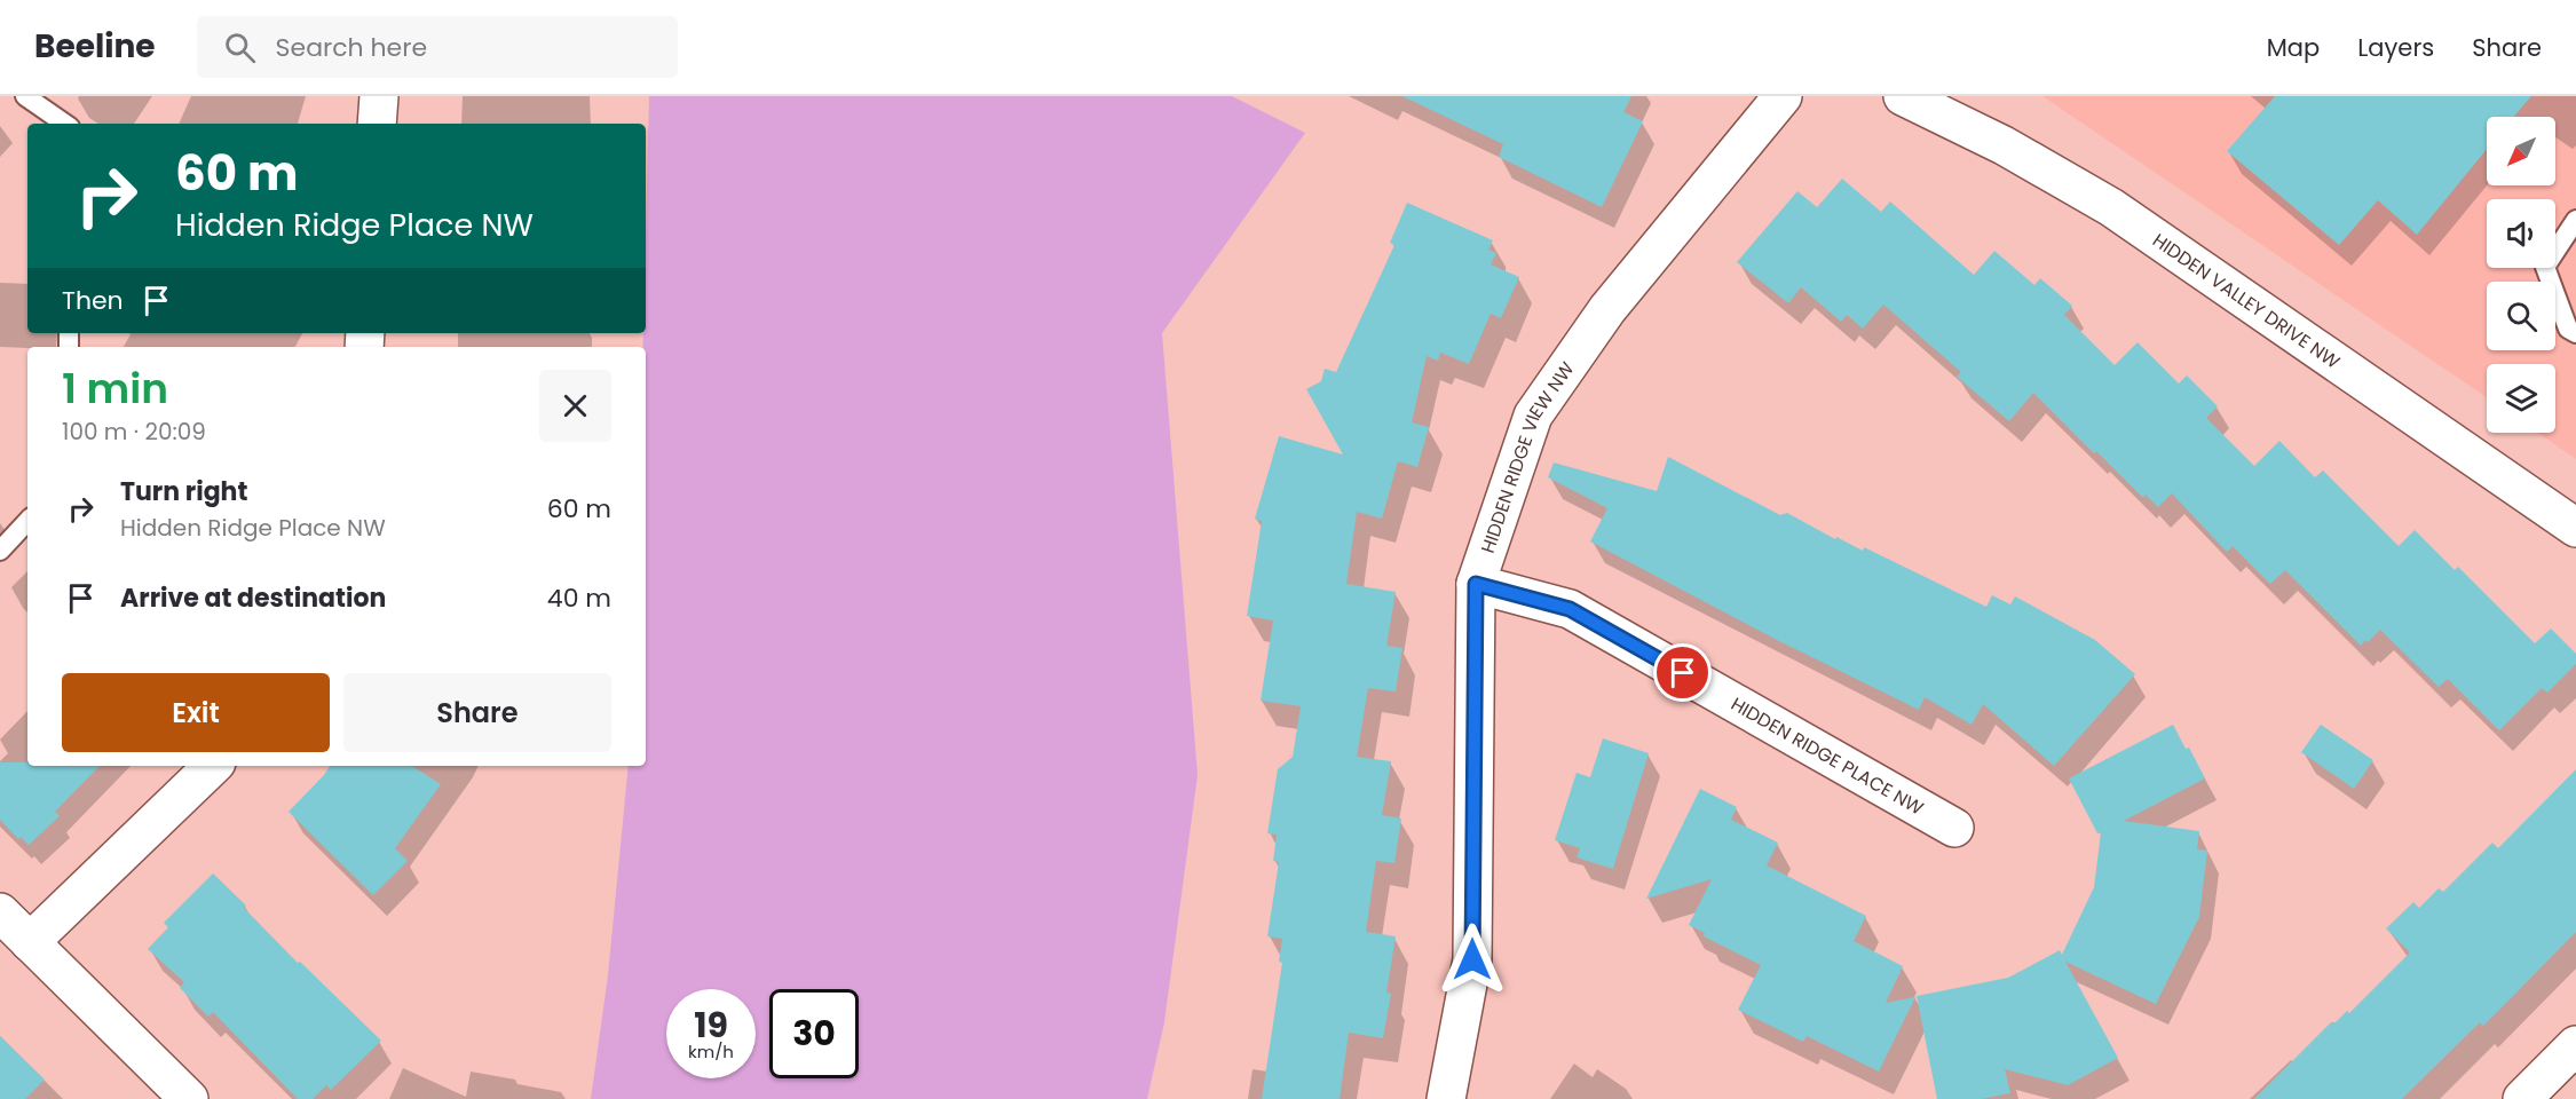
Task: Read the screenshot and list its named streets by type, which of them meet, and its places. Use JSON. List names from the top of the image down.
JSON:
{
  "streets": {
    "street": ["HIDDEN VALLEY DRIVE NW", "HIDDEN RIDGE VIEW NW", "HIDDEN RIDGE PLACE NW"]
  },
  "crossings": [
    ["HIDDEN RIDGE VIEW NW", "HIDDEN RIDGE PLACE NW"]
  ],
  "north": "bottom left",
  "page": {
    "header": "Beeline",
    "search": "Search here",
    "nav": ["Map", "Layers", "Share"],
    "turn": ["60 m", "Hidden Ridge Place NW"],
    "then": "Then",
    "heading": ["1 min", "100 m · 20:09"],
    "list": [
      {
        "name": "Turn right",
        "note": "Hidden Ridge Place NW",
        "value": "60 m"
      },
      {
        "name": "Arrive at destination",
        "value": "40 m"
      }
    ],
    "buttons": ["Exit", "Share"],
    "speed": "19 km/h",
    "limit": "30"
  }
}
